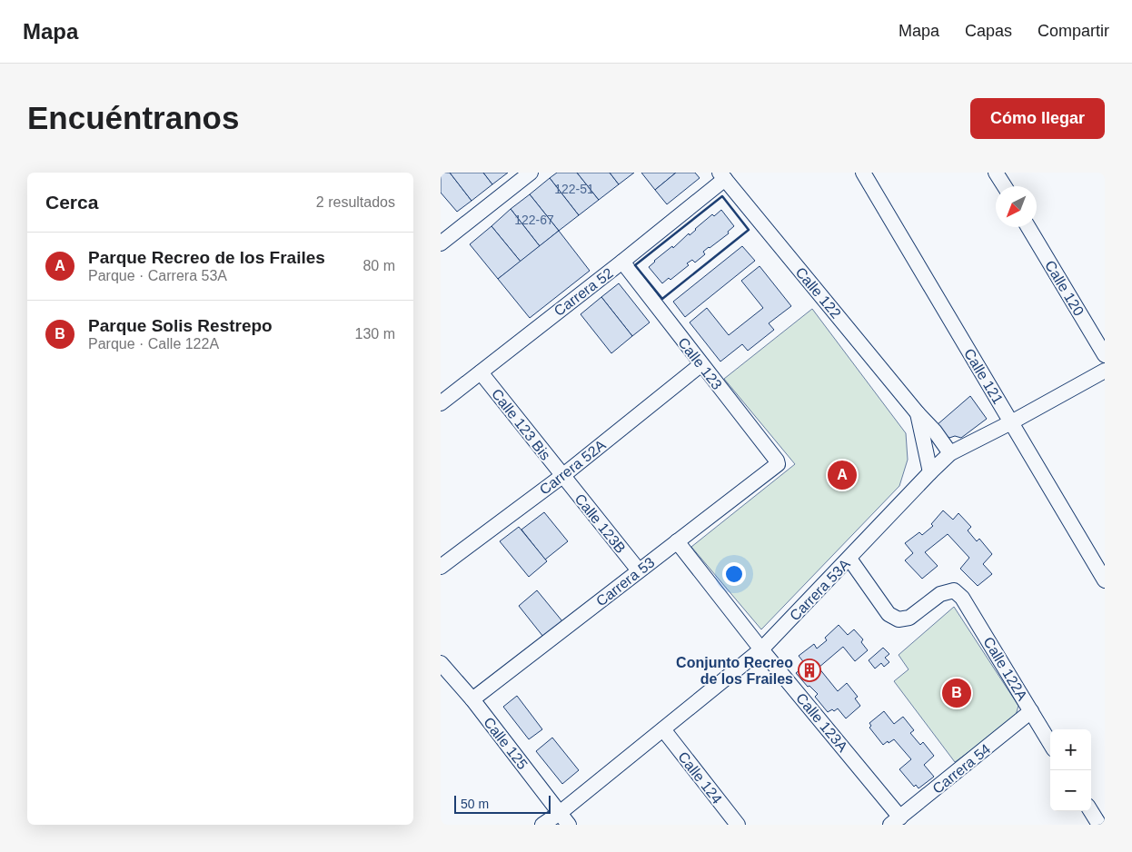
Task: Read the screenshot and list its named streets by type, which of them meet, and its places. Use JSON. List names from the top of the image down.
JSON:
{
  "streets": {
    "street": [
      "Calle 120",
      "Carrera 52",
      "Calle 122",
      "Calle 123",
      "Calle 121",
      "Calle 123 Bis",
      "Carrera 52A",
      "Calle 123B",
      "Carrera 53",
      "Carrera 53A",
      "Calle 122A",
      "Calle 123A",
      "Calle 125",
      "Carrera 54",
      "Calle 124"
    ]
  },
  "crossings": [
    ["Carrera 52", "Calle 122"],
    ["Carrera 52", "Calle 123"],
    ["Carrera 52", "Calle 123 Bis"],
    ["Calle 122", "Carrera 53A"],
    ["Calle 123", "Carrera 52A"],
    ["Calle 123", "Carrera 53"],
    ["Calle 121", "Carrera 53A"],
    ["Calle 123 Bis", "Carrera 52A"],
    ["Calle 123 Bis", "Calle 123B"],
    ["Carrera 52A", "Calle 123B"],
    ["Calle 123B", "Carrera 53"],
    ["Carrera 53", "Calle 123A"],
    ["Carrera 53", "Calle 125"],
    ["Carrera 53A", "Calle 122A"],
    ["Carrera 53A", "Calle 123A"],
    ["Carrera 53A", "Calle 125"],
    ["Carrera 53A", "Calle 124"],
    ["Calle 122A", "Carrera 54"],
    ["Calle 123A", "Carrera 54"]
  ],
  "places": {
    "building": ["Conjunto Recreo de los Frailes"]
  },
  "house_numbers": ["122-51", "122-67"],
  "scale_bar": "50 m",
  "north": "bottom left",
  "page": {
    "header": "Mapa",
    "nav": ["Mapa", "Capas", "Compartir"],
    "buttons": "Cómo llegar",
    "title": "Encuéntranos",
    "heading": ["Cerca", "2 resultados"],
    "list": [
      {
        "mark": "A",
        "name": "Parque Recreo de los Frailes",
        "note": "Parque · Carrera 53A",
        "value": "80 m"
      },
      {
        "mark": "B",
        "name": "Parque Solis Restrepo",
        "note": "Parque · Calle 122A",
        "value": "130 m"
      }
    ],
    "pins": ["A", "B"],
    "map_buttons": ["+", "−"],
    "scale": "50 m"
  }
}
